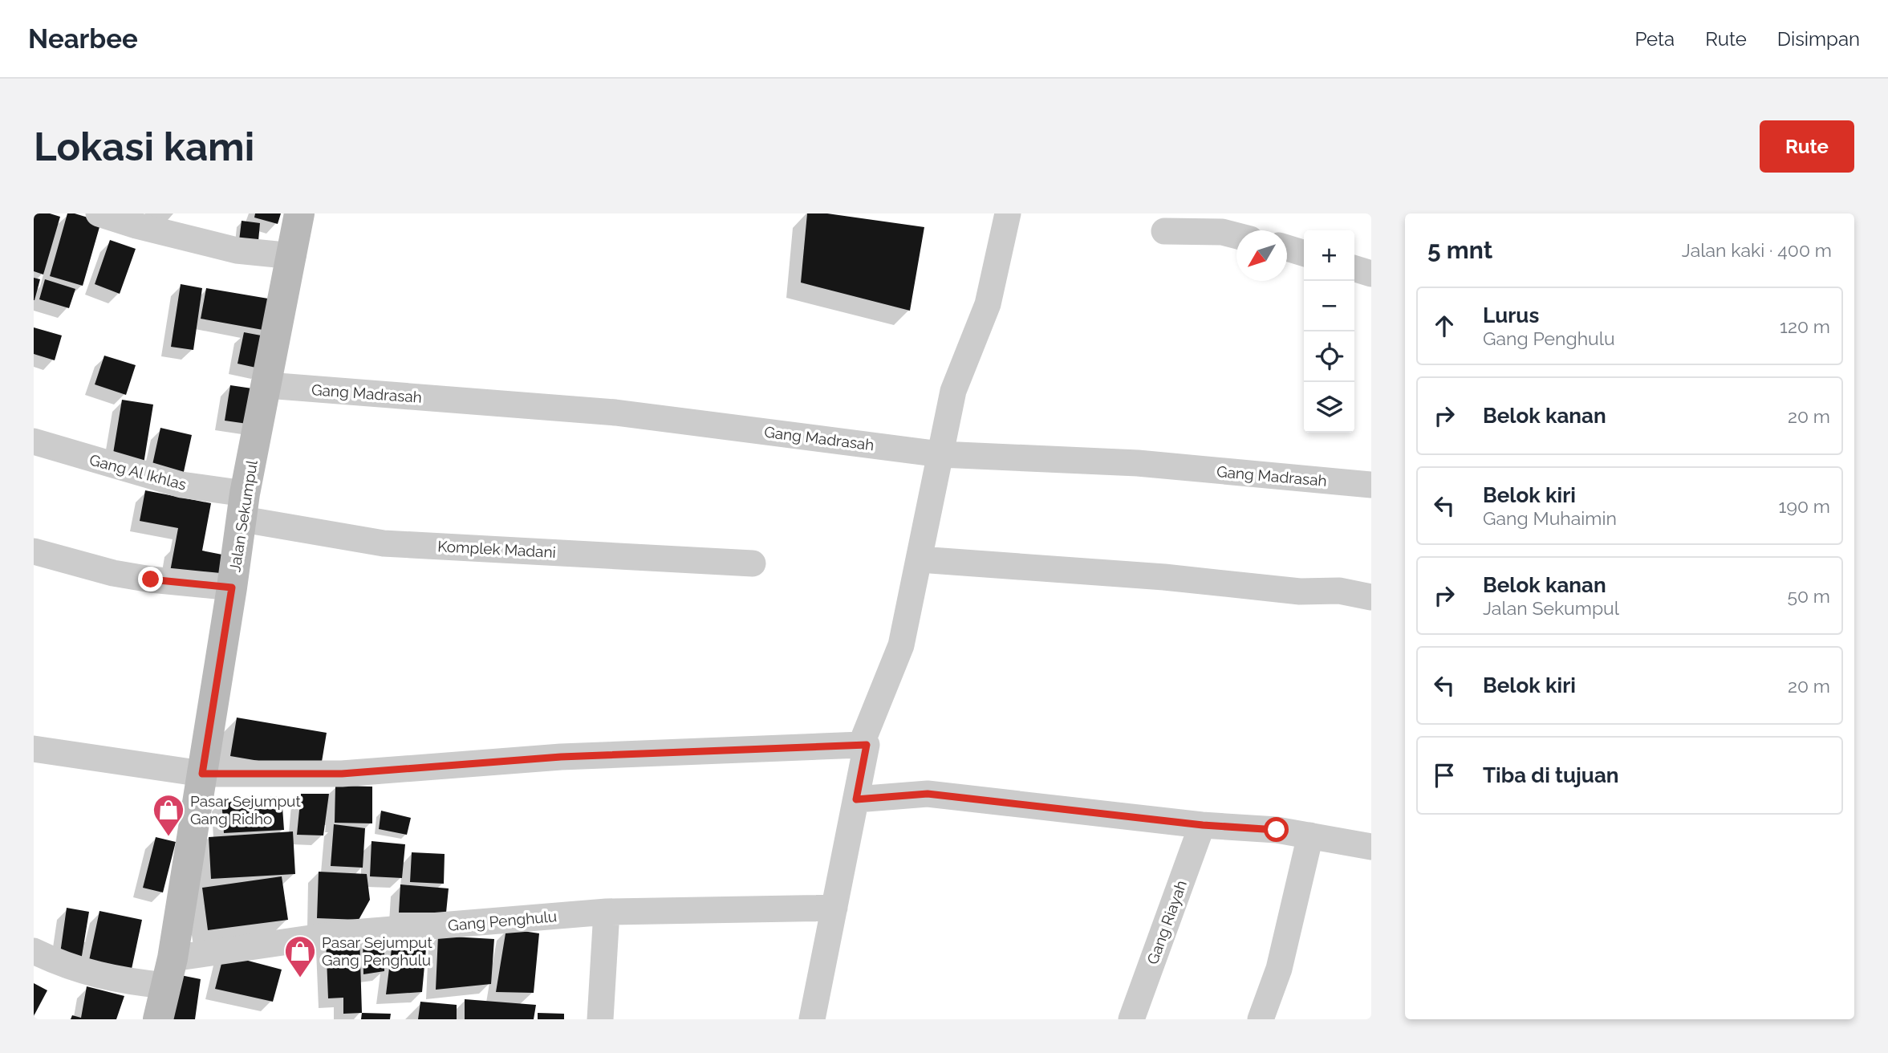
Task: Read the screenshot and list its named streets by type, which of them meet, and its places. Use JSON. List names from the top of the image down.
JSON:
{
  "streets": {
    "main road": ["Jalan Sekumpul"],
    "street": [
      "Gang Madrasah",
      "Gang Al Ikhlas",
      "Komplek Madani",
      "Gang Penghulu",
      "Gang Riayah"
    ]
  },
  "crossings": [
    ["Gang Madrasah", "Jalan Sekumpul"],
    ["Gang Al Ikhlas", "Jalan Sekumpul"],
    ["Gang Al Ikhlas", "Komplek Madani"],
    ["Jalan Sekumpul", "Komplek Madani"],
    ["Jalan Sekumpul", "Gang Penghulu"]
  ],
  "places": {
    "shop": ["Pasar Sejumput Gang Ridho", "Pasar Sejumput Gang Penghulu"]
  },
  "north": "bottom left",
  "page": {
    "header": "Nearbee",
    "nav": ["Peta", "Rute", "Disimpan"],
    "buttons": "Rute",
    "title": "Lokasi kami",
    "heading": ["5 mnt", "Jalan kaki · 400 m"],
    "map_buttons": ["+", "−"],
    "list": [
      ["Lurus", "Gang Penghulu", "120 m"],
      ["Belok kanan", "20 m"],
      ["Belok kiri", "Gang Muhaimin", "190 m"],
      ["Belok kanan", "Jalan Sekumpul", "50 m"],
      ["Belok kiri", "20 m"],
      "Tiba di tujuan"
    ]
  }
}
